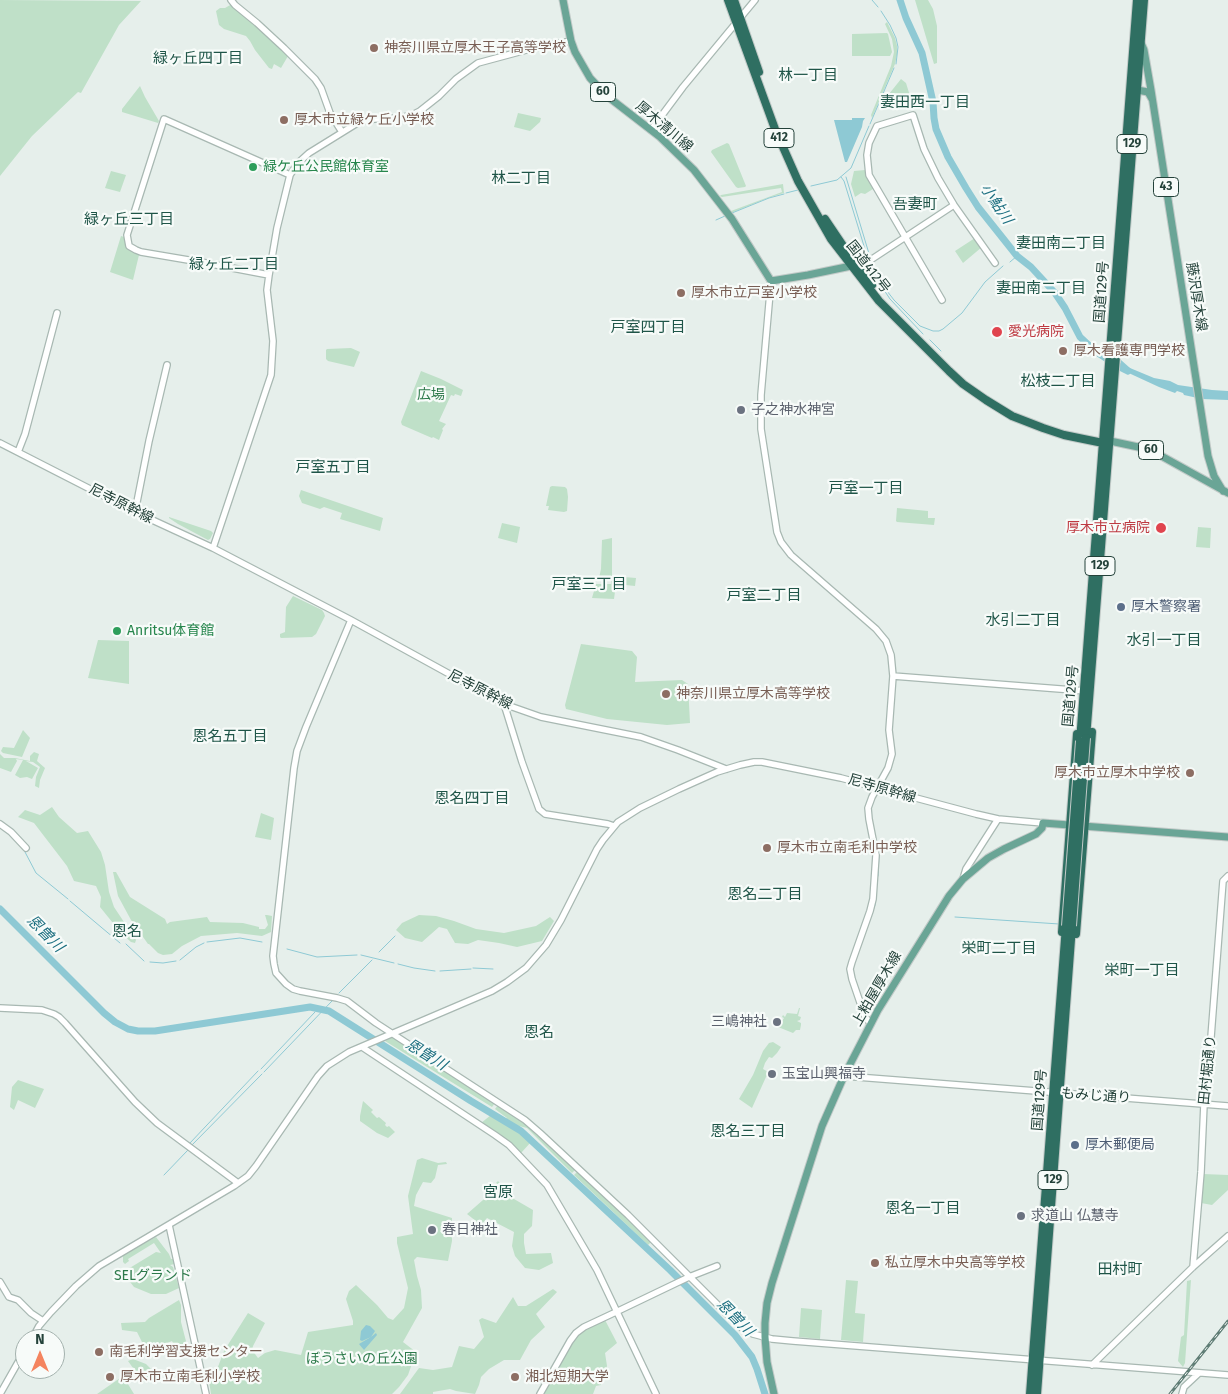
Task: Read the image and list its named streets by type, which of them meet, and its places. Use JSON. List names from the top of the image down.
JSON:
{
  "streets": {
    "highway": [
      "412",
      "129",
      "国道412号",
      "国道129号"
    ],
    "main road": [
      "60",
      "厚木清川線",
      "43",
      "藤沢厚木線",
      "上粕屋厚木線"
    ],
    "street": ["尼寺原幹線", "田村堀通り", "もみじ通り"]
  },
  "crossings": [
    ["60", "国道412号"],
    ["60", "国道129号"],
    ["60", "藤沢厚木線"],
    ["129", "国道129号"],
    ["43", "国道129号"],
    ["43", "藤沢厚木線"],
    ["国道412号", "国道129号"],
    ["国道129号", "もみじ通り"],
    ["尼寺原幹線", "上粕屋厚木線"],
    ["上粕屋厚木線", "もみじ通り"],
    ["田村堀通り", "もみじ通り"]
  ],
  "districts": [
    "緑ヶ丘四丁目",
    "林一丁目",
    "妻田西一丁目",
    "林二丁目",
    "吾妻町",
    "緑ヶ丘三丁目",
    "妻田南二丁目",
    "緑ヶ丘二丁目",
    "妻田南二丁目",
    "戸室四丁目",
    "松枝二丁目",
    "戸室五丁目",
    "戸室一丁目",
    "戸室三丁目",
    "戸室二丁目",
    "水引二丁目",
    "水引一丁目",
    "恩名五丁目",
    "恩名四丁目",
    "恩名二丁目",
    "恩名",
    "栄町二丁目",
    "栄町一丁目",
    "恩名",
    "恩名三丁目",
    "宮原",
    "恩名一丁目",
    "田村町"
  ],
  "water": ["小鮎川", "恩曽川"],
  "parks": ["広場", "SELグランド", "ぼうさいの丘公園"],
  "places": [
    "神奈川県立厚木王子高等学校",
    "厚木市立緑ケ丘小学校",
    "緑ケ丘公民館体育室",
    "厚木市立戸室小学校",
    "愛光病院",
    "厚木看護専門学校",
    "子之神水神宮",
    "厚木市立病院",
    "厚木警察署",
    "Anritsu体育館",
    "神奈川県立厚木高等学校",
    "厚木市立厚木中学校",
    "厚木市立南毛利中学校",
    "三嶋神社",
    "玉宝山興福寺",
    "厚木郵便局",
    "求道山 仏慧寺",
    "春日神社",
    "私立厚木中央高等学校",
    "南毛利学習支援センター",
    "厚木市立南毛利小学校",
    "湘北短期大学"
  ],
  "north": "top"
}
